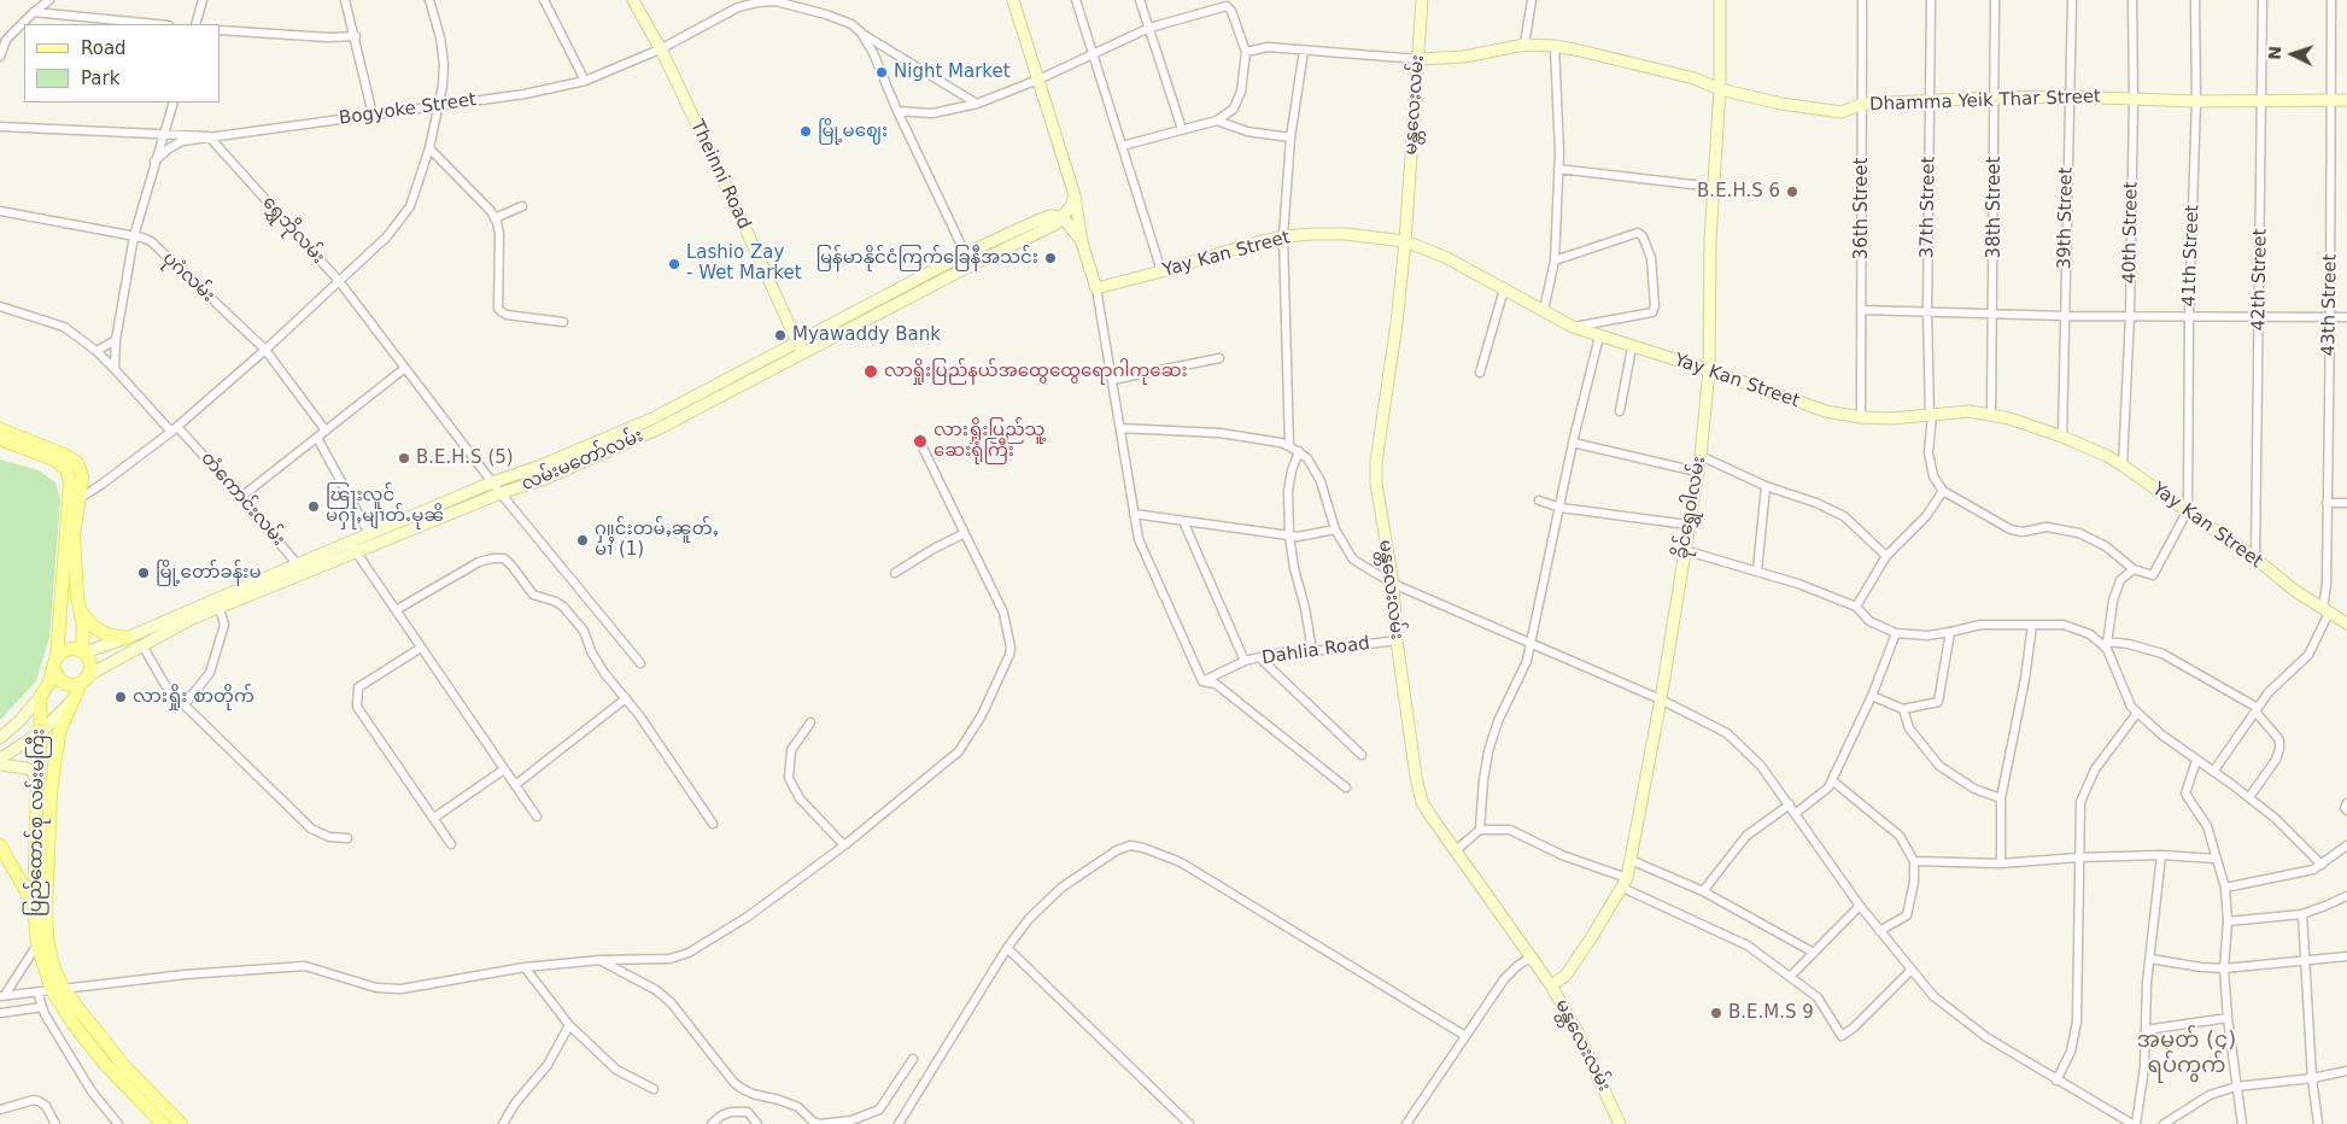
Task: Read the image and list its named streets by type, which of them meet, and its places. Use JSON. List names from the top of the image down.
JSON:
{
  "streets": {
    "main road": [
      "Dhamma Yeik Thar Street",
      "မန္တလေးလမ်း",
      "Theinni Road",
      "Yay Kan Street",
      "လမ်းမတော်လမ်း",
      "ခိုင်ရွှေဝါလမ်း",
      "ပြည်ထောင်စု လမ်းမကြီး"
    ],
    "street": [
      "Bogyoke Street",
      "37th Street",
      "38th Street",
      "36th Street",
      "39th Street",
      "ရွှေဘိုလမ်း",
      "40th Street",
      "41th Street",
      "ပုဂံလမ်း",
      "42th Street",
      "43th Street",
      "တံကောင်းလမ်း",
      "Dahlia Road"
    ]
  },
  "crossings": [
    ["Dhamma Yeik Thar Street", "မန္တလေးလမ်း"],
    ["Dhamma Yeik Thar Street", "37th Street"],
    ["Dhamma Yeik Thar Street", "38th Street"],
    ["Dhamma Yeik Thar Street", "36th Street"],
    ["Dhamma Yeik Thar Street", "39th Street"],
    ["Dhamma Yeik Thar Street", "40th Street"],
    ["Dhamma Yeik Thar Street", "41th Street"],
    ["Dhamma Yeik Thar Street", "42th Street"],
    ["Dhamma Yeik Thar Street", "43th Street"],
    ["Dhamma Yeik Thar Street", "ခိုင်ရွှေဝါလမ်း"],
    ["မန္တလေးလမ်း", "Yay Kan Street"],
    ["မန္တလေးလမ်း", "ခိုင်ရွှေဝါလမ်း"],
    ["မန္တလေးလမ်း", "Dahlia Road"],
    ["Bogyoke Street", "Theinni Road"],
    ["Bogyoke Street", "ရွှေဘိုလမ်း"],
    ["Theinni Road", "လမ်းမတော်လမ်း"],
    ["37th Street", "Yay Kan Street"],
    ["38th Street", "Yay Kan Street"],
    ["36th Street", "Yay Kan Street"],
    ["39th Street", "Yay Kan Street"],
    ["ရွှေဘိုလမ်း", "လမ်းမတော်လမ်း"],
    ["40th Street", "Yay Kan Street"],
    ["Yay Kan Street", "41th Street"],
    ["Yay Kan Street", "42th Street"],
    ["Yay Kan Street", "43th Street"],
    ["Yay Kan Street", "ခိုင်ရွှေဝါလမ်း"],
    ["လမ်းမတော်လမ်း", "တံကောင်းလမ်း"],
    ["လမ်းမတော်လမ်း", "ပြည်ထောင်စု လမ်းမကြီး"]
  ],
  "districts": ["အမှတ် (၄) ရပ်ကွက်"],
  "places": [
    "Night Market",
    "မြို့မဈေး",
    "B.E.H.S 6",
    "မြန်မာနိုင်ငံကြက်ခြေနီအသင်း",
    "Lashio Zay - Wet Market",
    "Myawaddy Bank",
    "လာရှိုးပြည်နယ်အထွေထွေရောဂါကုဆေး",
    "လားရှိုးပြည်သူ့ ဆေးရုံကြီး",
    "B.E.H.S (5)",
    "ၽြႃးလူင် မႁႃႇမျၢတ်ႉမုၼိ",
    "ႁူင်းတမ်ႇၼူတ်ႇ မၢႆ (1)",
    "မြို့တော်ခန်းမ",
    "လားရှိုး စာတိုက်",
    "B.E.M.S 9"
  ],
  "legend": ["Road", "Park"],
  "north": "left"
}
